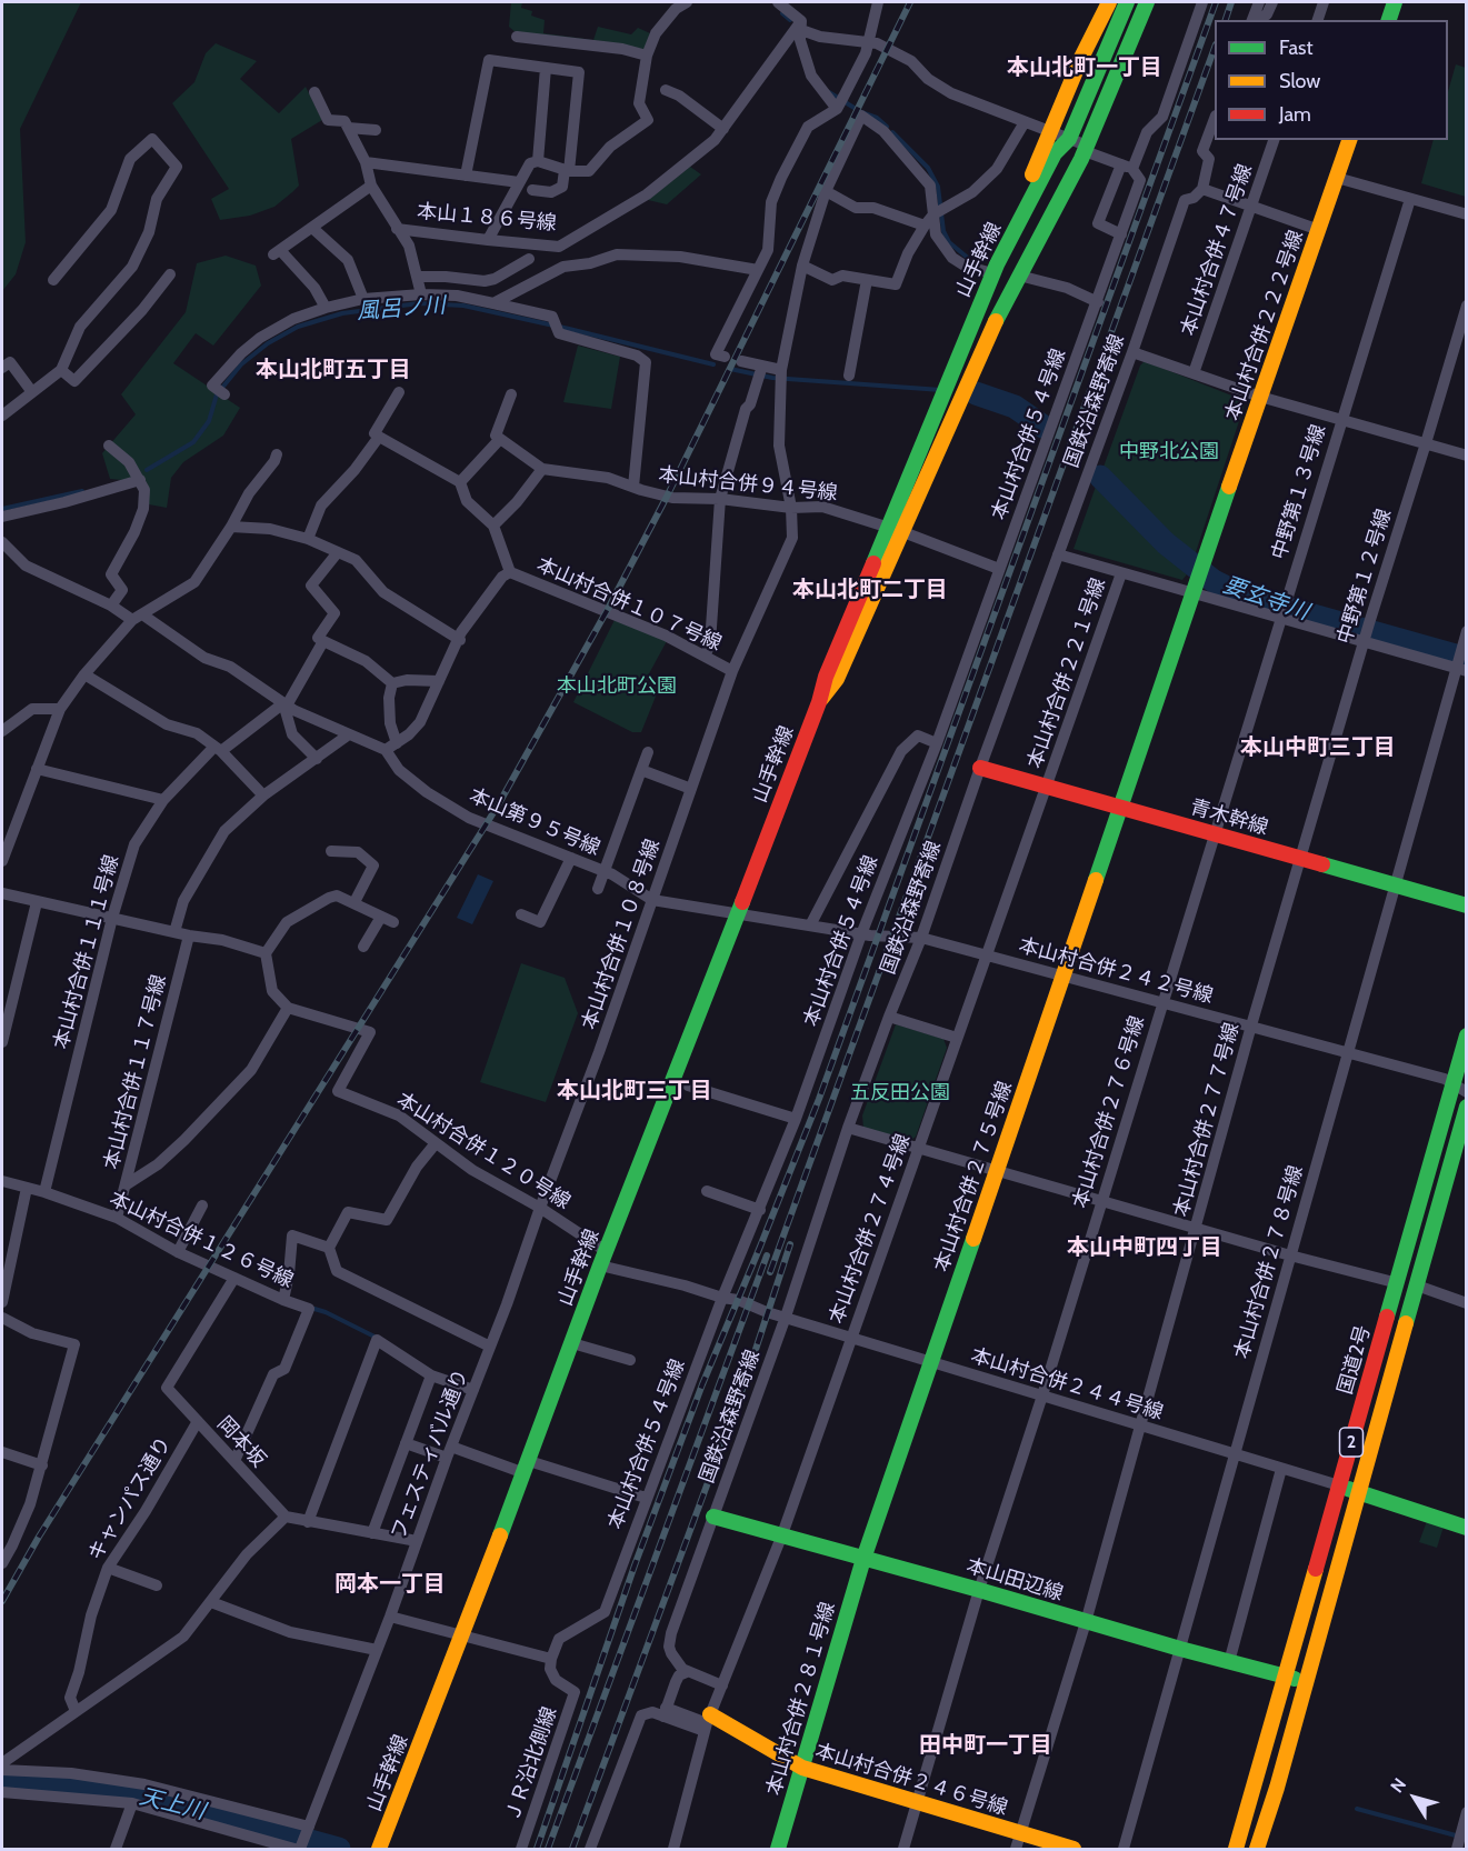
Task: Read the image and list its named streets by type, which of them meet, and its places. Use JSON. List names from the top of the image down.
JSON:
{
  "streets": {
    "main road": [
      "山手幹線",
      "本山村合併２２２号線",
      "青木幹線",
      "本山村合併２７５号線",
      "国道2号",
      "2",
      "本山田辺線",
      "本山村合併２８１号線",
      "本山村合併２４６号線"
    ],
    "street": [
      "本山１８６号線",
      "本山村合併４７号線",
      "国鉄沿森野寄線",
      "本山村合併５４号線",
      "本山村合併９４号線",
      "中野第１３号線",
      "中野第１２号線",
      "本山村合併１０７号線",
      "本山村合併２２１号線",
      "本山第９５号線",
      "本山村合併１０８号線",
      "本山村合併１１１号線",
      "本山村合併２４２号線",
      "本山村合併１１７号線",
      "本山村合併２７６号線",
      "本山村合併２７７号線",
      "本山村合併１２０号線",
      "本山村合併２７４号線",
      "本山村合併１２６号線",
      "本山村合併２７８号線",
      "本山村合併２４４号線",
      "岡本坂",
      "フェスティバル通り",
      "キャンパス通り",
      "ＪＲ沿北側線"
    ]
  },
  "crossings": [
    ["山手幹線", "本山村合併９４号線"],
    ["山手幹線", "本山第９５号線"],
    ["山手幹線", "本山村合併１２０号線"],
    ["国鉄沿森野寄線", "青木幹線"],
    ["国鉄沿森野寄線", "本山第９５号線"],
    ["国鉄沿森野寄線", "本山村合併２４２号線"],
    ["国鉄沿森野寄線", "本山村合併１２０号線"],
    ["国鉄沿森野寄線", "本山村合併２４４号線"],
    ["国鉄沿森野寄線", "本山田辺線"],
    ["本山村合併５４号線", "本山村合併９４号線"],
    ["本山村合併５４号線", "本山第９５号線"],
    ["本山村合併５４号線", "本山村合併１２０号線"],
    ["本山村合併５４号線", "ＪＲ沿北側線"],
    ["本山村合併９４号線", "本山村合併１０８号線"],
    ["中野第１３号線", "青木幹線"],
    ["中野第１３号線", "本山村合併２７６号線"],
    ["中野第１２号線", "青木幹線"],
    ["中野第１２号線", "本山村合併２７７号線"],
    ["本山村合併１０７号線", "本山村合併１０８号線"],
    ["本山村合併２２１号線", "青木幹線"],
    ["本山村合併２２１号線", "本山村合併２７４号線"],
    ["青木幹線", "本山村合併２７６号線"],
    ["青木幹線", "本山村合併２７７号線"],
    ["青木幹線", "本山村合併２７５号線"],
    ["青木幹線", "本山村合併２７４号線"],
    ["青木幹線", "本山村合併２７８号線"],
    ["本山第９５号線", "本山村合併１０８号線"],
    ["本山第９５号線", "本山村合併１１１号線"],
    ["本山第９５号線", "本山村合併２４２号線"],
    ["本山村合併１０８号線", "本山村合併１２０号線"],
    ["本山村合併１０８号線", "フェスティバル通り"],
    ["本山村合併１１１号線", "本山村合併１２６号線"],
    ["本山村合併２４２号線", "本山村合併２７６号線"],
    ["本山村合併２４２号線", "本山村合併２７７号線"],
    ["本山村合併２４２号線", "本山村合併２７５号線"],
    ["本山村合併２４２号線", "本山村合併２７４号線"],
    ["本山村合併２４２号線", "本山村合併２７８号線"],
    ["本山村合併２４２号線", "国道2号"],
    ["本山村合併１１７号線", "本山村合併１２６号線"],
    ["本山村合併２７６号線", "本山村合併２４４号線"],
    ["本山村合併２７６号線", "本山田辺線"],
    ["本山村合併２７６号線", "本山村合併２４６号線"],
    ["本山村合併２７７号線", "本山村合併２４４号線"],
    ["本山村合併２７７号線", "本山田辺線"],
    ["本山村合併２７７号線", "本山村合併２４６号線"],
    ["本山村合併１２０号線", "本山村合併２４４号線"],
    ["本山村合併１２０号線", "フェスティバル通り"],
    ["本山村合併２７５号線", "本山村合併２４４号線"],
    ["本山村合併２７５号線", "本山田辺線"],
    ["本山村合併２７５号線", "本山村合併２８１号線"],
    ["本山村合併２７４号線", "本山村合併２４４号線"],
    ["本山村合併２７４号線", "本山田辺線"],
    ["本山村合併２７４号線", "本山村合併２４６号線"],
    ["本山村合併１２６号線", "岡本坂"],
    ["本山村合併２７８号線", "本山村合併２４４号線"],
    ["本山村合併２７８号線", "本山田辺線"],
    ["国道2号", "本山村合併２４４号線"],
    ["国道2号", "本山田辺線"],
    ["岡本坂", "キャンパス通り"],
    ["本山田辺線", "本山村合併２８１号線"],
    ["本山村合併２８１号線", "本山村合併２４６号線"]
  ],
  "districts": [
    "本山北町一丁目",
    "本山北町五丁目",
    "本山北町二丁目",
    "本山中町三丁目",
    "本山北町三丁目",
    "本山中町四丁目",
    "岡本一丁目",
    "田中町一丁目"
  ],
  "water": ["風呂ノ川", "要玄寺川", "天上川"],
  "parks": ["中野北公園", "本山北町公園", "五反田公園"],
  "legend": ["Fast", "Slow", "Jam"],
  "north": "top left"
}
